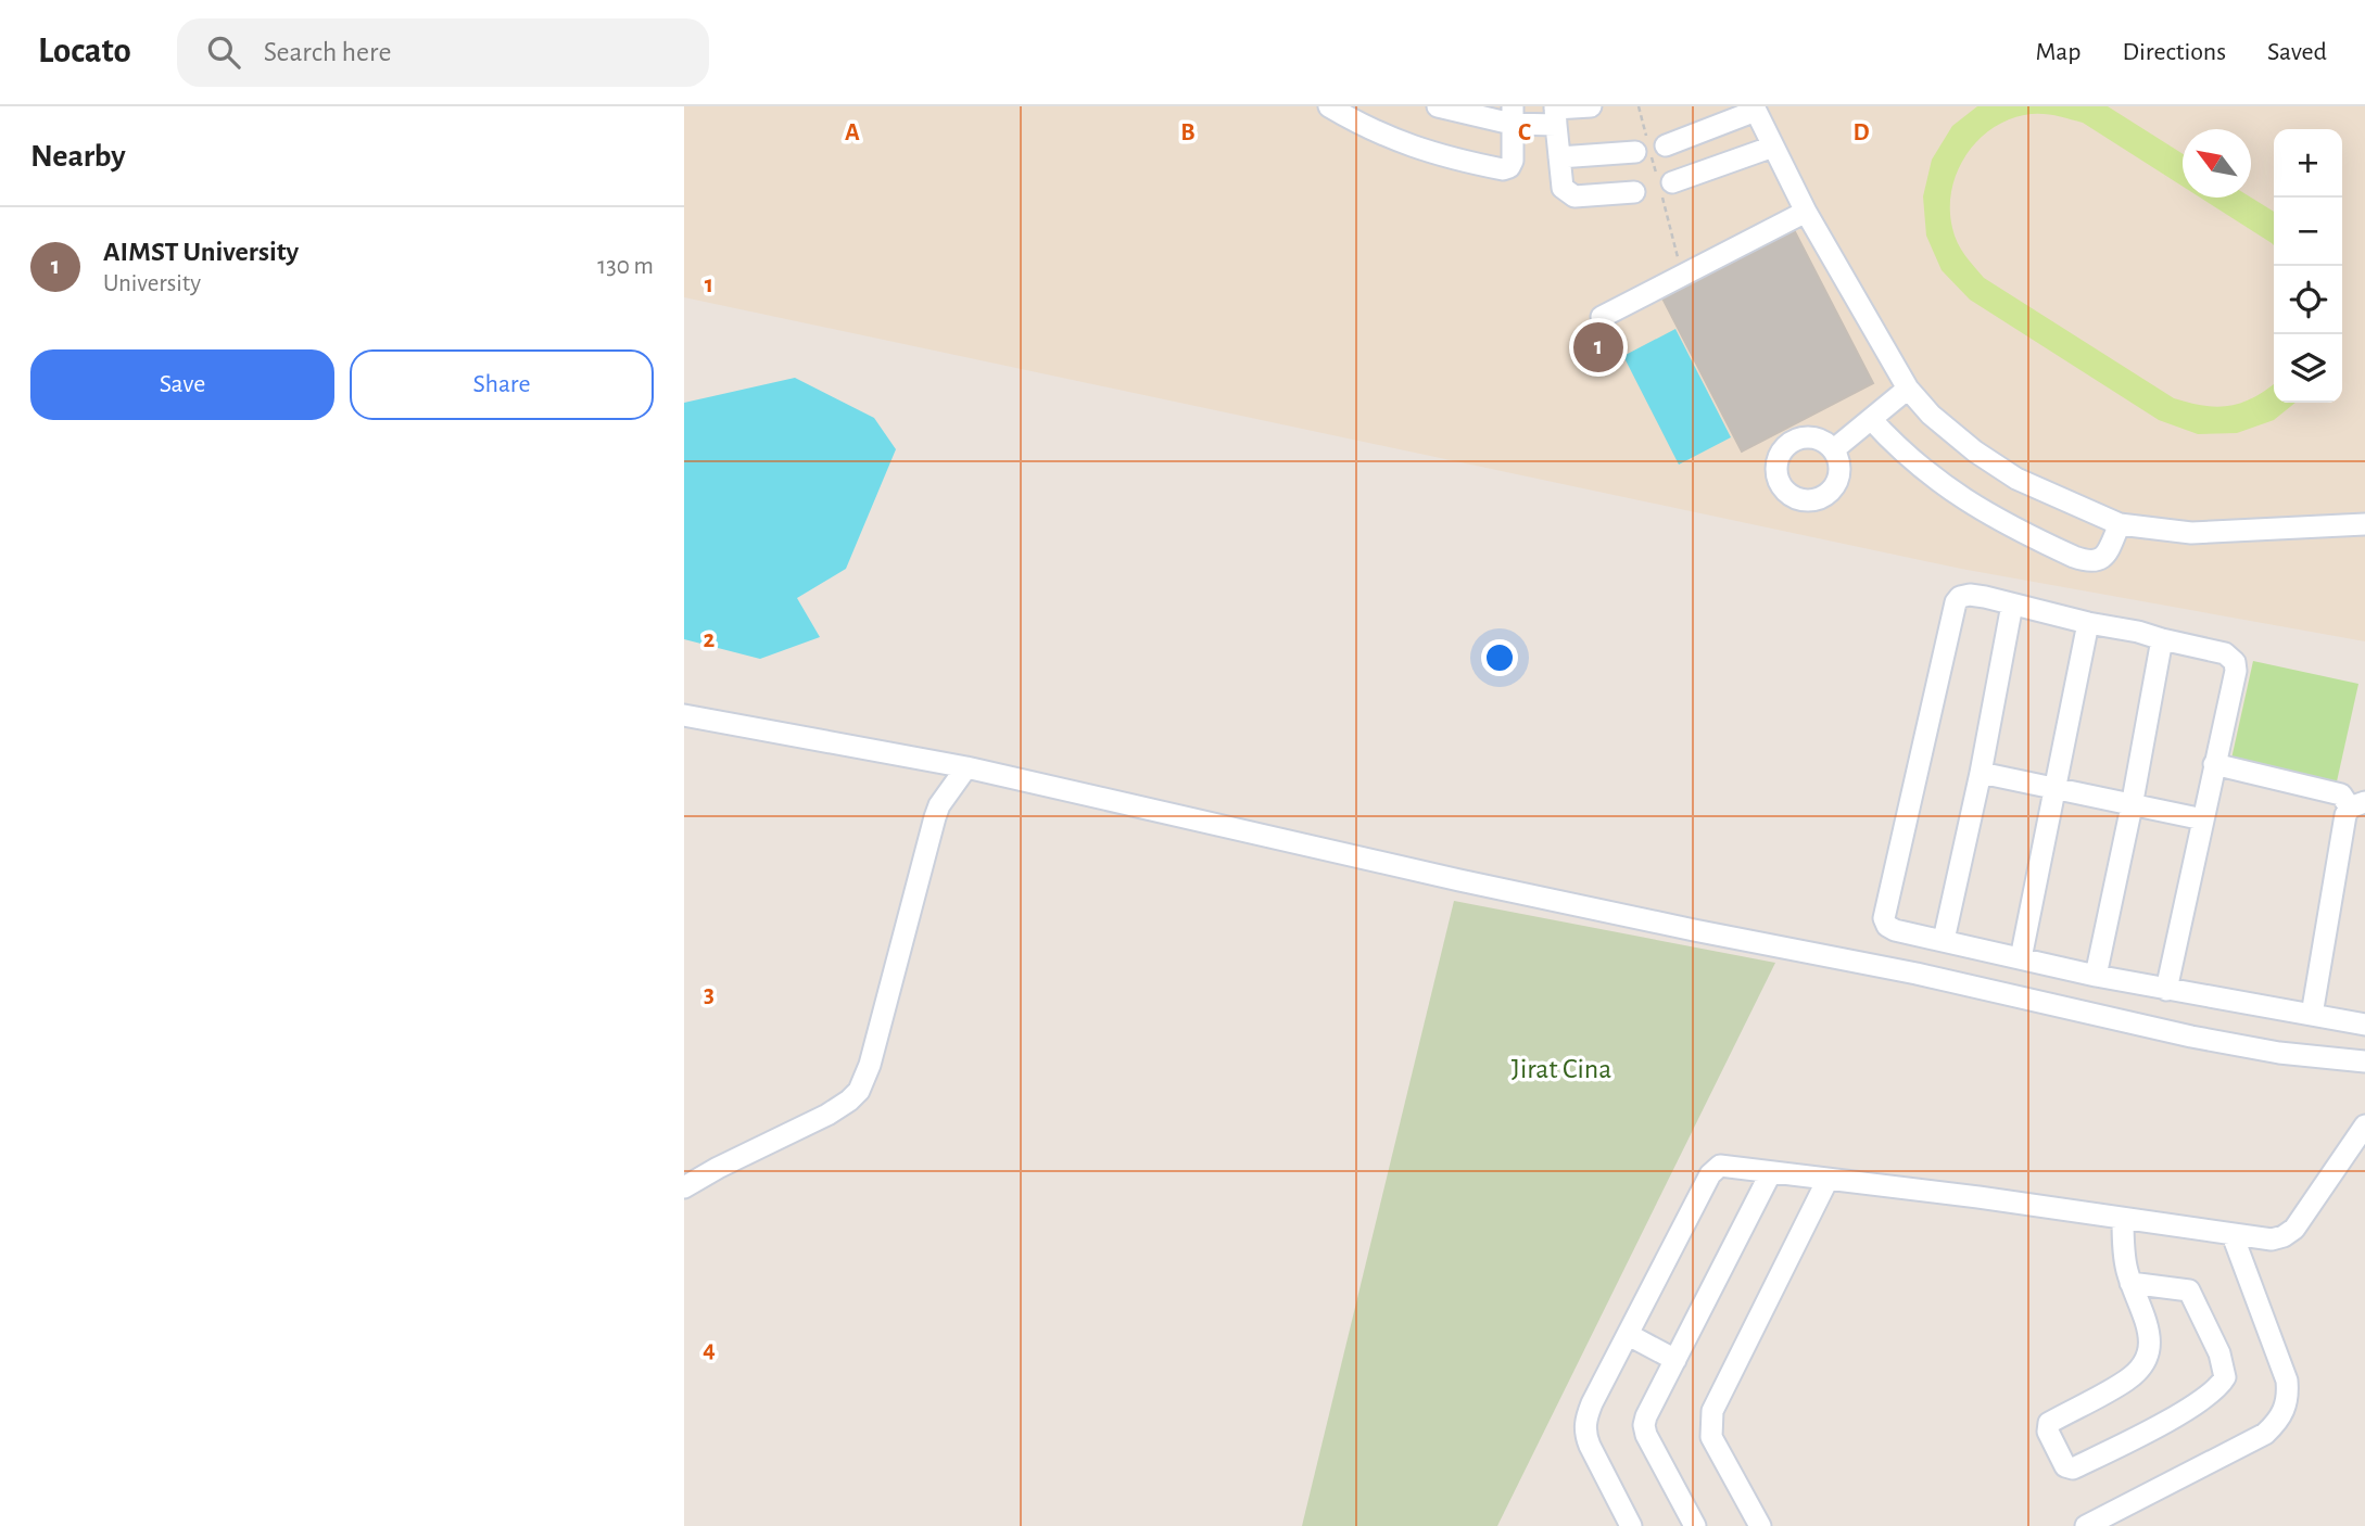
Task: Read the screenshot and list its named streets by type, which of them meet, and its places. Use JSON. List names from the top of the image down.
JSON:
{
  "parks": ["Jirat Cina"],
  "north": "top left",
  "page": {
    "header": "Locato",
    "search": "Search here",
    "nav": ["Map", "Directions", "Saved"],
    "heading": "Nearby",
    "map_buttons": ["+", "−"],
    "list": [
      {
        "mark": "1",
        "name": "AIMST University",
        "note": "University",
        "value": "130 m"
      }
    ],
    "pins": "1",
    "buttons": ["Save", "Share"]
  },
  "grid": {
    "columns": [
      "A",
      "B",
      "C",
      "D"
    ],
    "rows": [
      "1",
      "2",
      "3",
      "4"
    ]
  }
}
